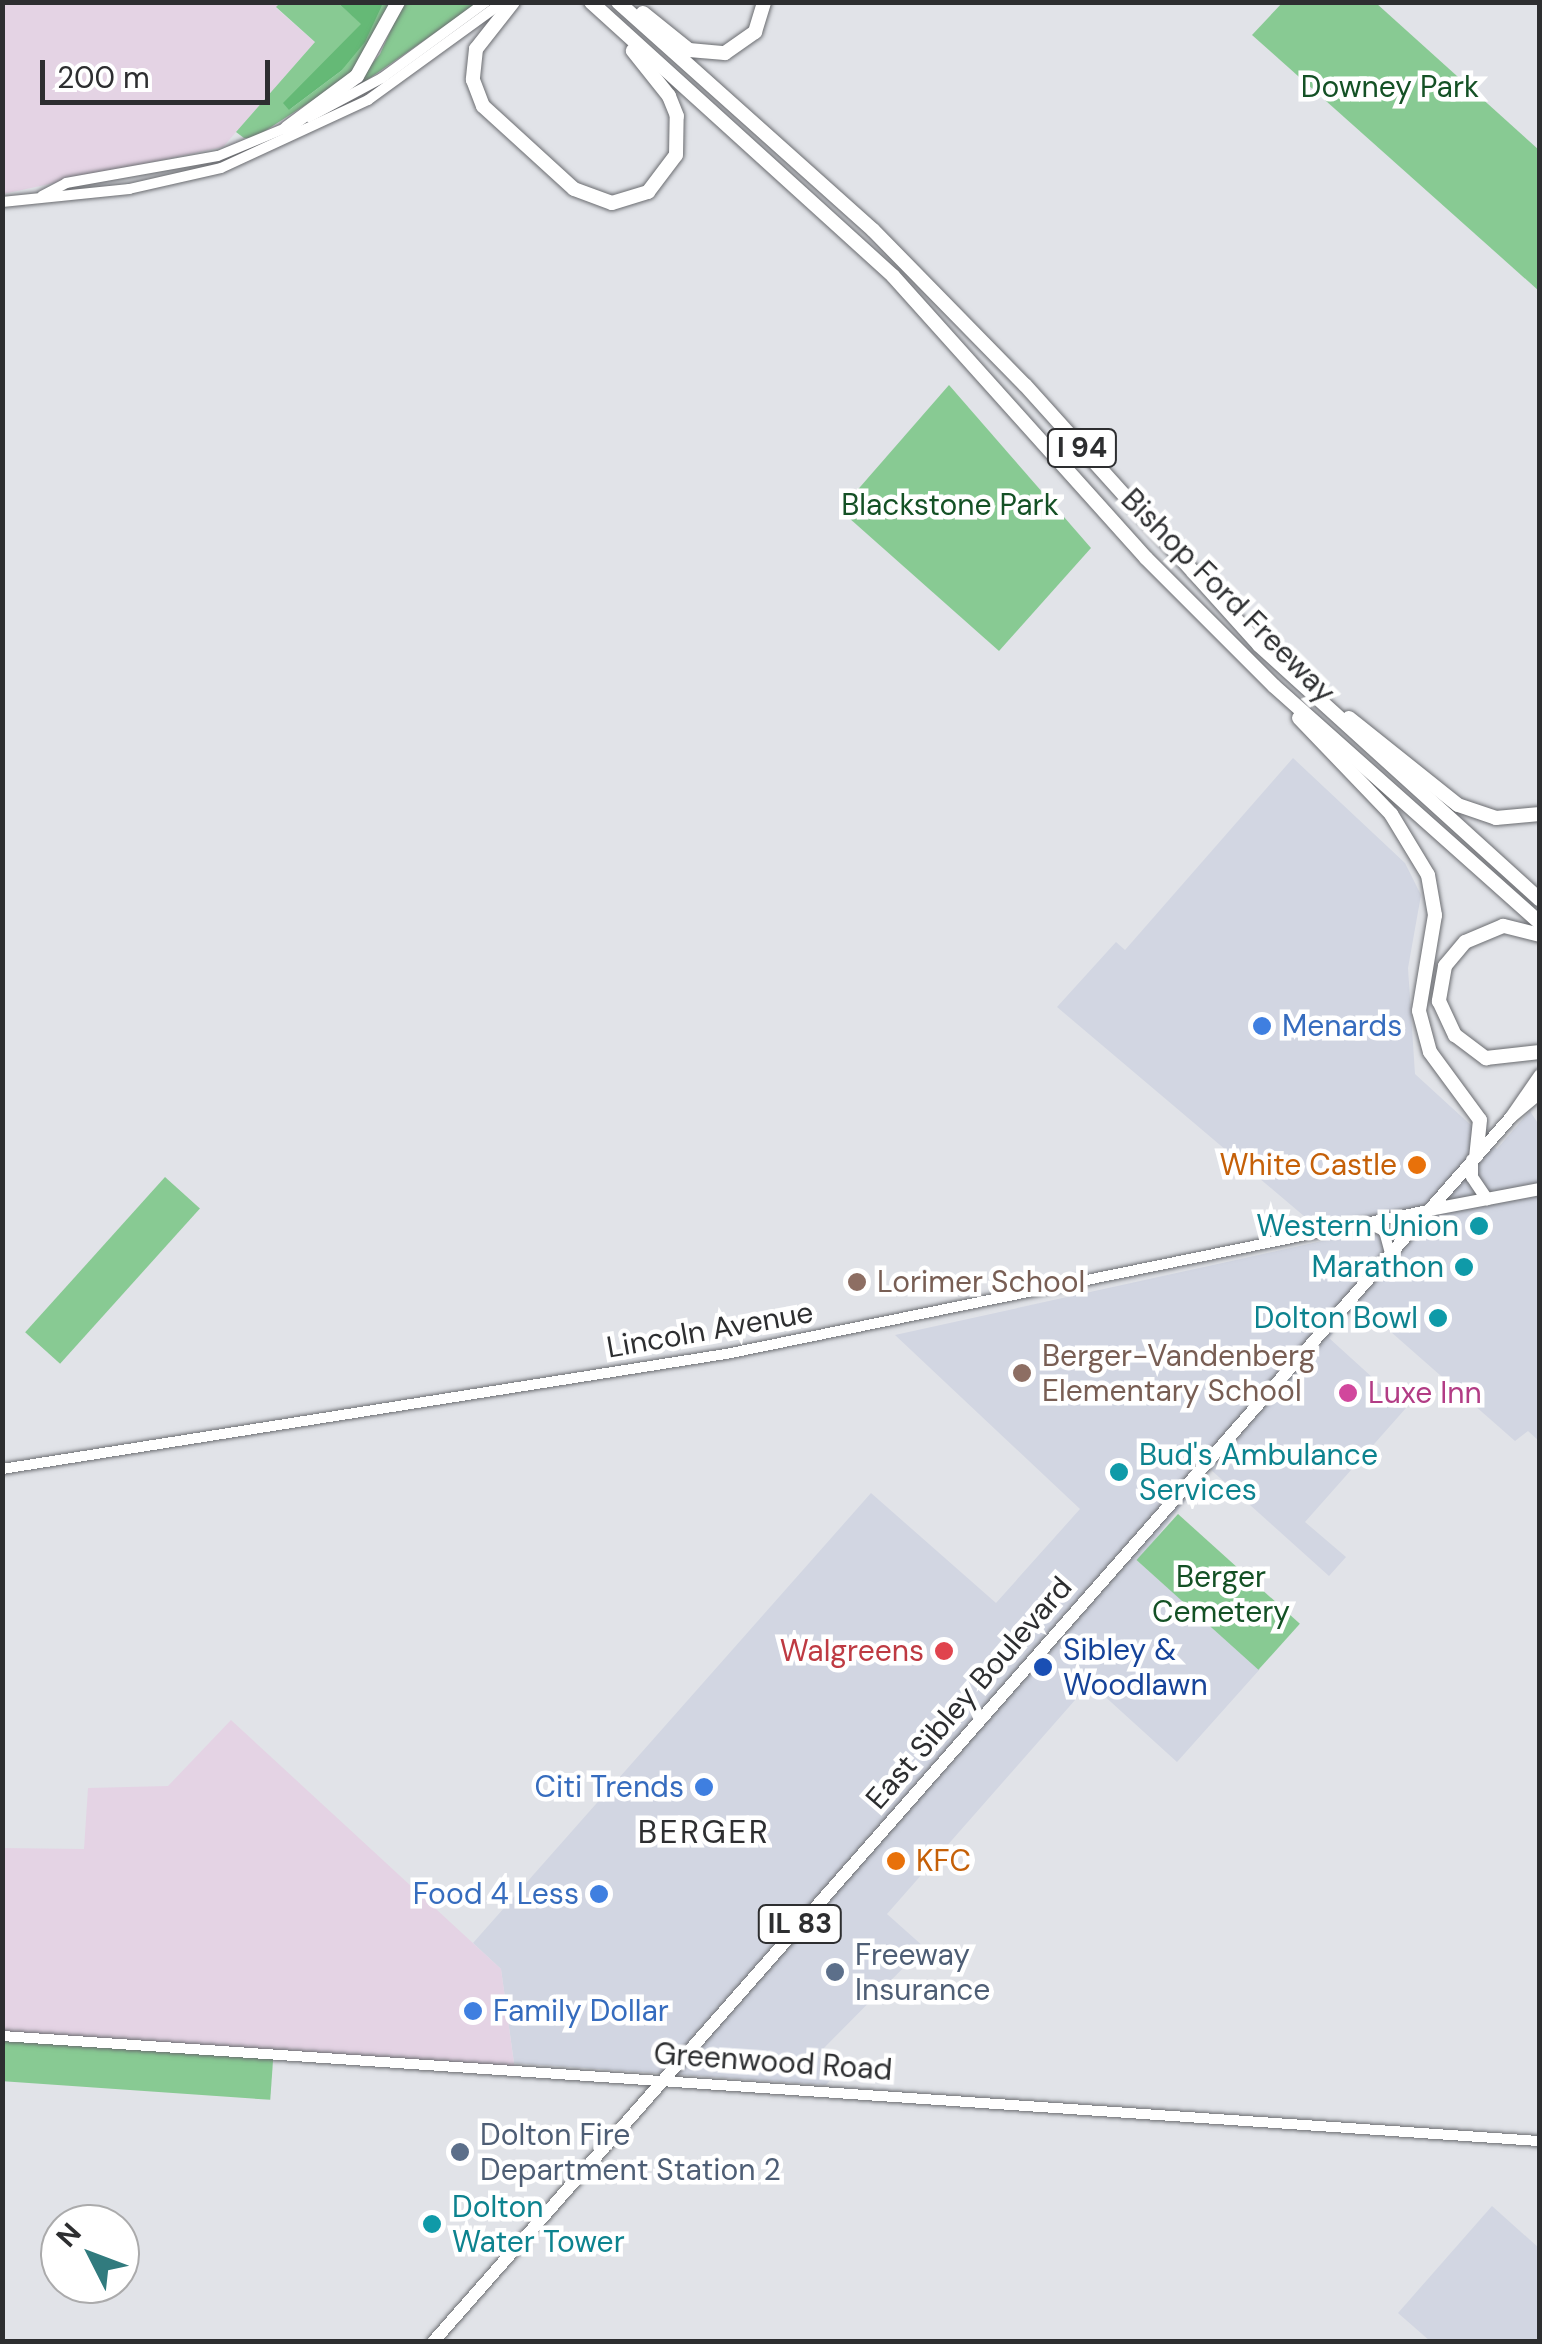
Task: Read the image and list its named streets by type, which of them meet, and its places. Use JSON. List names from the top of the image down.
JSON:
{
  "streets": {
    "highway": ["I 94", "Bishop Ford Freeway"],
    "main road": ["Lincoln Avenue", "East Sibley Boulevard", "IL 83"],
    "street": ["Greenwood Road"]
  },
  "crossings": [
    ["Lincoln Avenue", "East Sibley Boulevard"],
    ["East Sibley Boulevard", "Greenwood Road"]
  ],
  "districts": ["BERGER"],
  "parks": ["Downey Park", "Blackstone Park", "Berger Cemetery"],
  "places": [
    "Menards",
    "White Castle",
    "Western Union",
    "Marathon",
    "Lorimer School",
    "Dolton Bowl",
    "Berger-Vandenberg Elementary School",
    "Luxe Inn",
    "Bud's Ambulance Services",
    "Walgreens",
    "Sibley & Woodlawn",
    "Citi Trends",
    "KFC",
    "Food 4 Less",
    "Freeway Insurance",
    "Family Dollar",
    "Dolton Fire Department Station 2",
    "Dolton Water Tower"
  ],
  "scale_bar": "200 m",
  "north": "top left"
}
